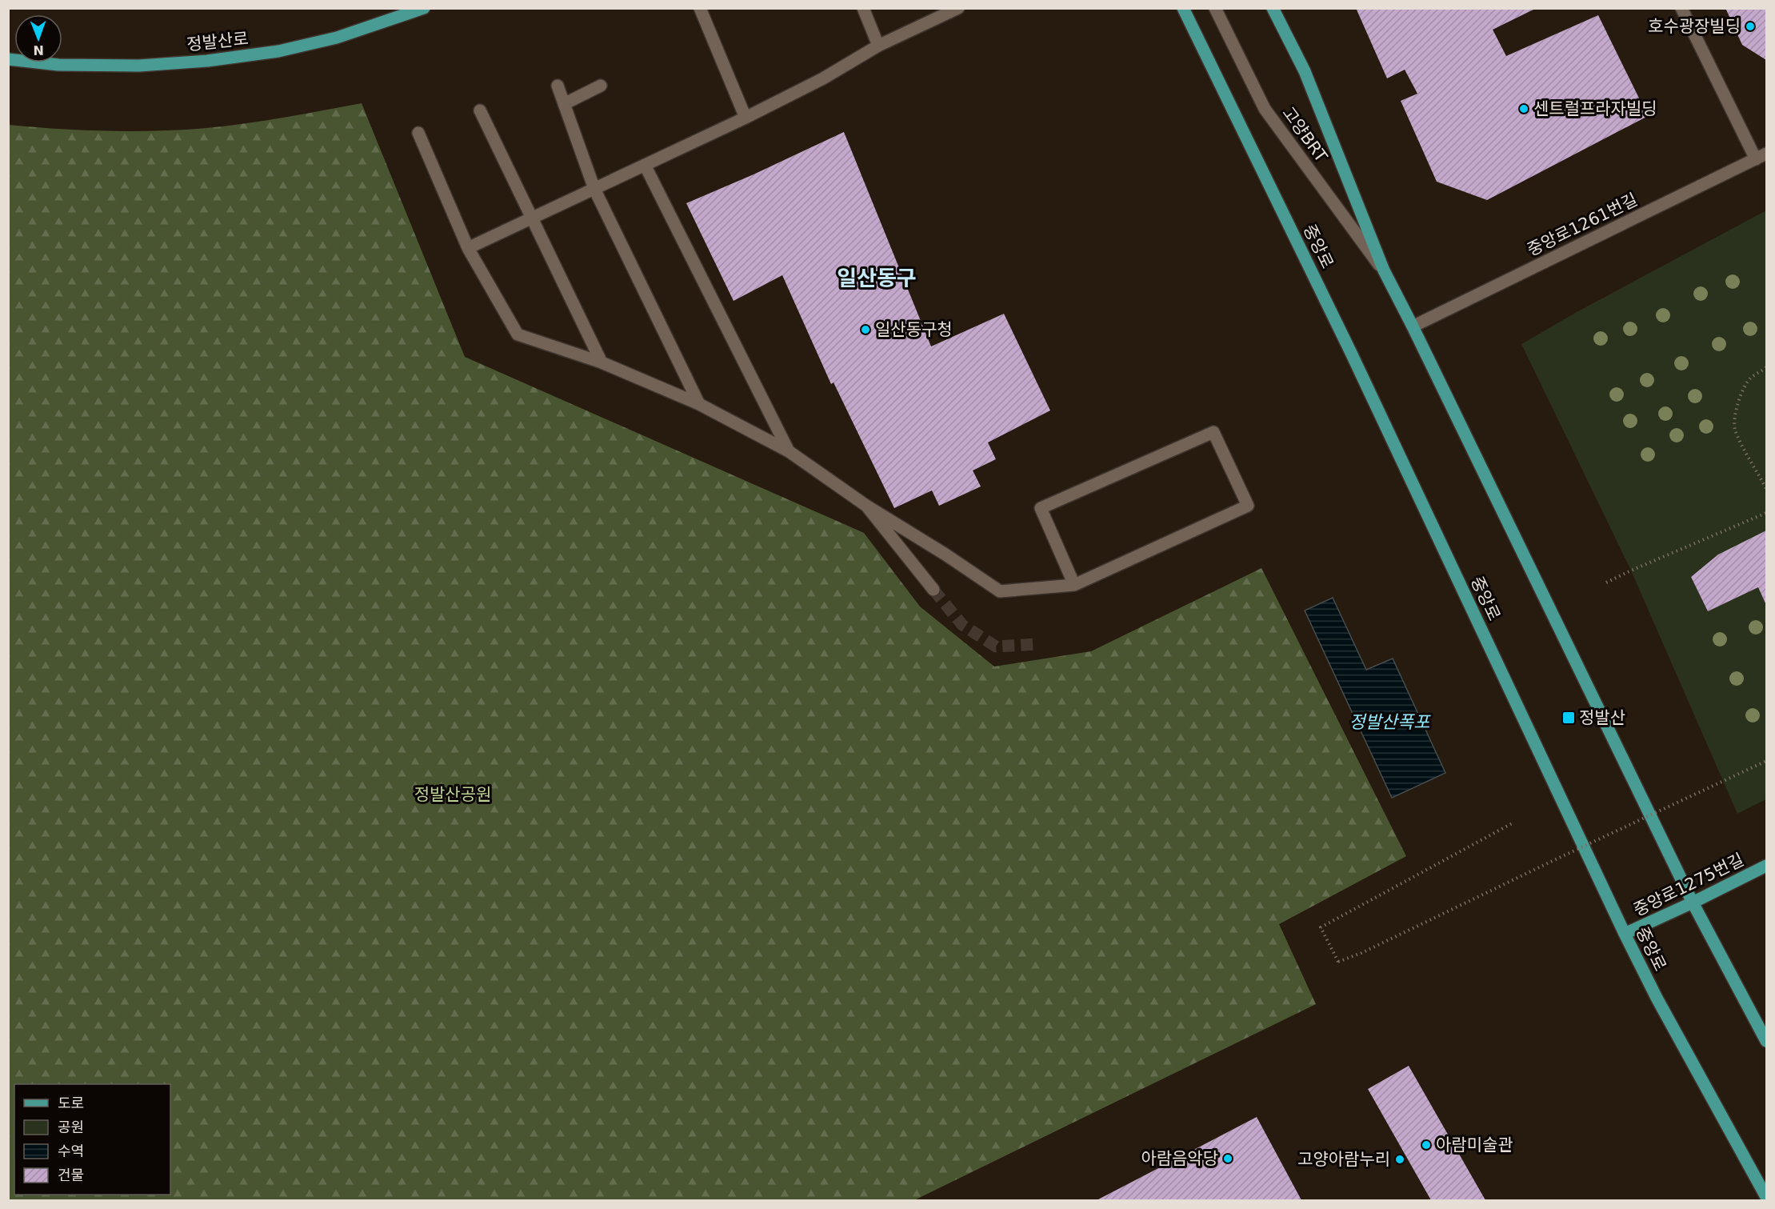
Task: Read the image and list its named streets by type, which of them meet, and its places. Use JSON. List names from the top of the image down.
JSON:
{
  "streets": {
    "main road": ["정발산로", "중앙로", "중앙로1275번길"],
    "street": ["고양BRT", "중앙로1261번길"]
  },
  "crossings": [
    ["중앙로", "중앙로1275번길"]
  ],
  "districts": ["일산동구"],
  "water": ["정발산폭포"],
  "parks": ["정발산공원"],
  "places": {
    "other": [
      "호수광장빌딩",
      "센트럴프라자빌딩",
      "일산동구청",
      "아람미술관",
      "아람음악당",
      "고양아람누리"
    ],
    "transit": ["정발산"]
  },
  "legend": [
    "도로",
    "공원",
    "수역",
    "건물"
  ],
  "north": "bottom"
}
